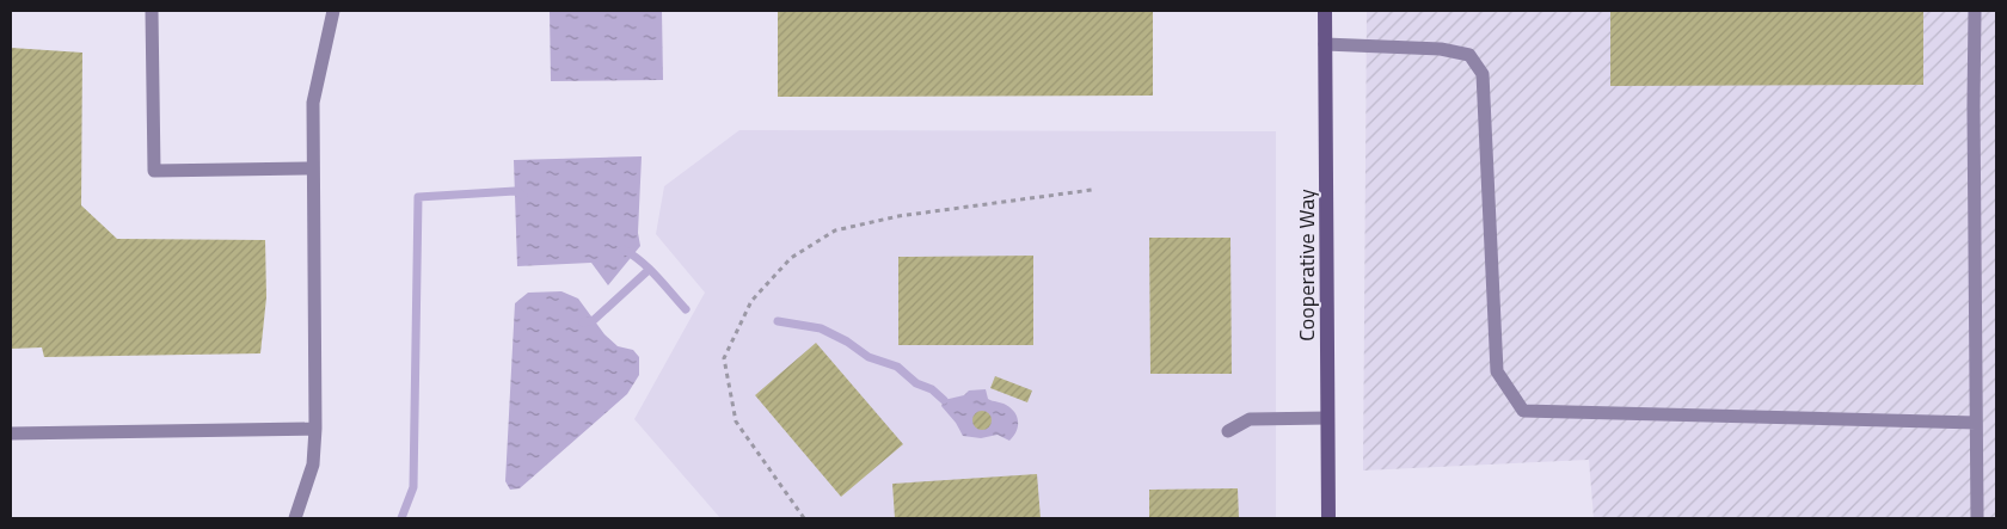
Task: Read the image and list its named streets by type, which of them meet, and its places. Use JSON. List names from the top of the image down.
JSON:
{
  "streets": {
    "street": ["Cooperative Way"]
  }
}
